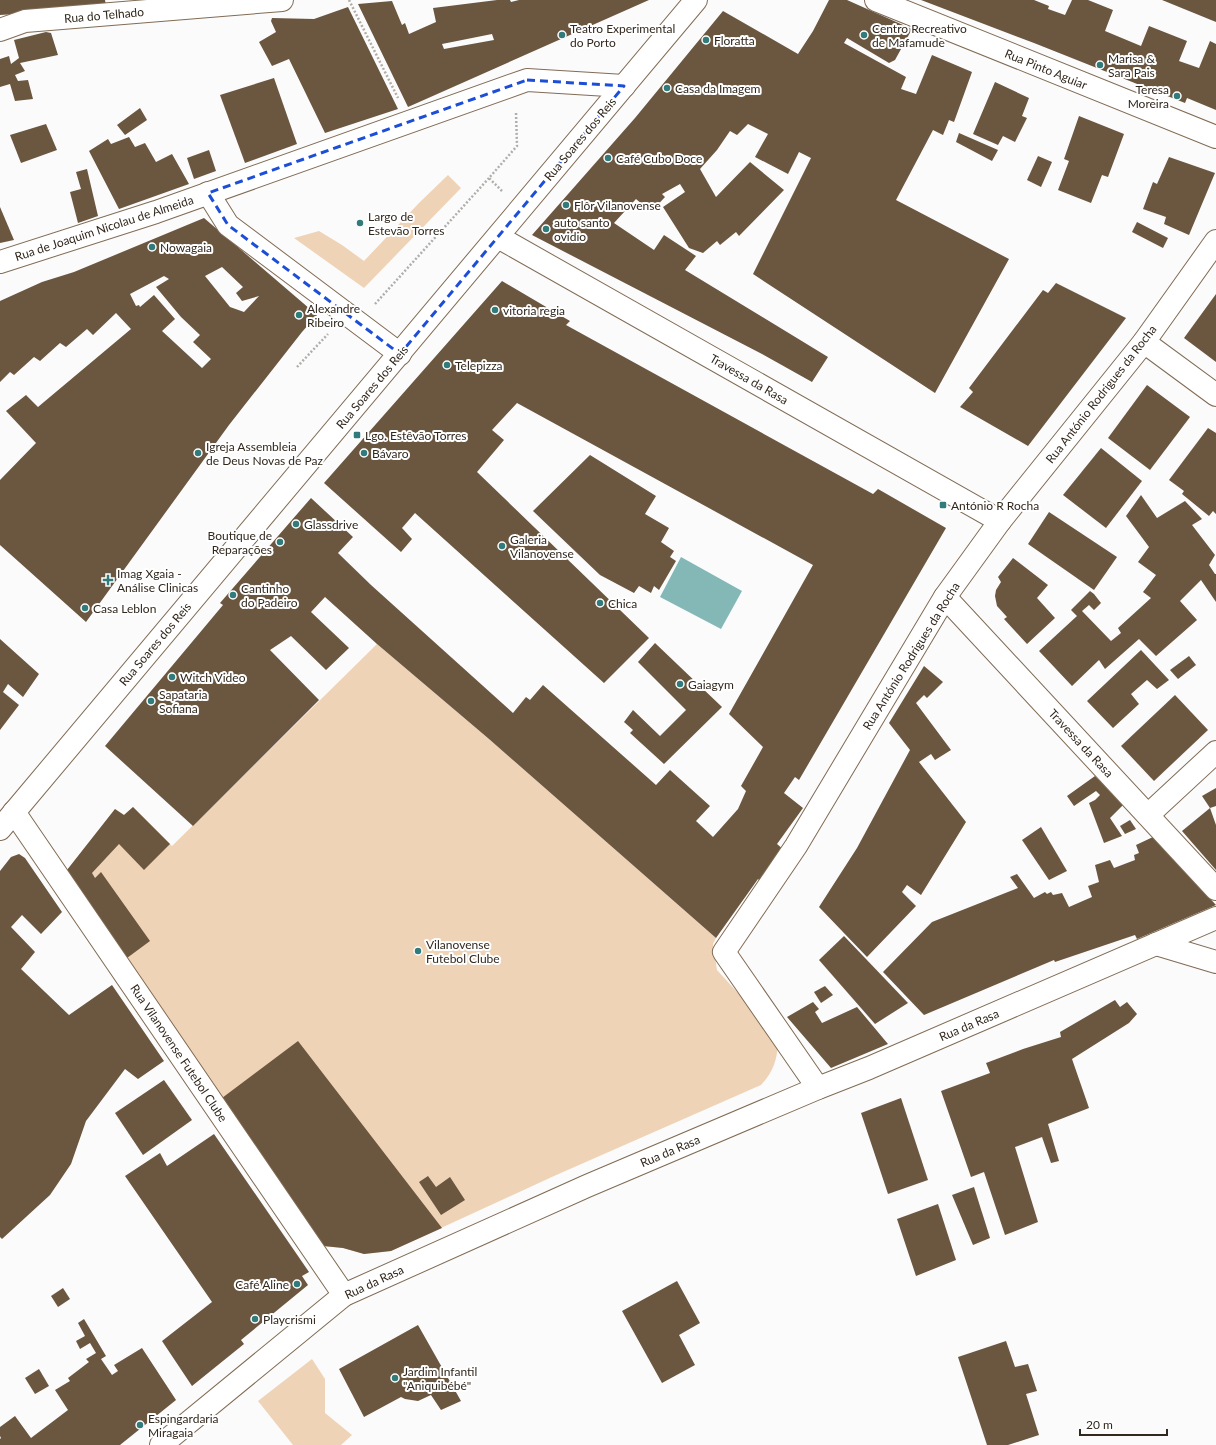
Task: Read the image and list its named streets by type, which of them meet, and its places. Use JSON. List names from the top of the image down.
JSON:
{
  "streets": {
    "street": [
      "Rua do Telhado",
      "Rua Pinto Aguiar",
      "Rua Soares dos Reis",
      "Rua de Joaquim Nicolau de Almeida",
      "Travessa da Rasa",
      "Rua António Rodrigues da Rocha",
      "Rua da Rasa",
      "Rua Vilanovense Futebol Clube"
    ]
  },
  "crossings": [
    ["Rua Soares dos Reis", "Travessa da Rasa"],
    ["Rua Soares dos Reis", "Rua Vilanovense Futebol Clube"],
    ["Travessa da Rasa", "Rua António Rodrigues da Rocha"],
    ["Rua António Rodrigues da Rocha", "Rua da Rasa"],
    ["Rua da Rasa", "Rua Vilanovense Futebol Clube"]
  ],
  "places": {
    "other": [
      "Teatro Experimental do Porto",
      "Centro Recreativo de Mafamude",
      "Floratta",
      "Marisa & Sara Pais",
      "Casa da Imagem",
      "Teresa Moreira",
      "Café Cubo Doce",
      "Flôr Vilanovense",
      "Largo de Estevão Torres",
      "auto santo ovidio",
      "Nowagaia",
      "vitoria regia",
      "Alexandre Ribeiro",
      "Telepizza",
      "Igreja Assembleia de Deus Novas de Paz",
      "Bávaro",
      "Glassdrive",
      "Boutique de Reparações",
      "Galeria Vilanovense",
      "Cantinho do Padeiro",
      "Chica",
      "Casa Leblon",
      "Witch Video",
      "Gaiagym",
      "Sapataria Sofiana",
      "Vilanovense Futebol Clube",
      "Café Aline",
      "Playcrismi",
      "Jardim Infantil \"Aniquibébé\"",
      "Espingardaria Miragaia"
    ],
    "transit": ["Lgo. Estêvão Torres", "António R Rocha"],
    "health": ["Imag Xgaia - Análise Clinicas"]
  },
  "scale_bar": "20 m"
}
